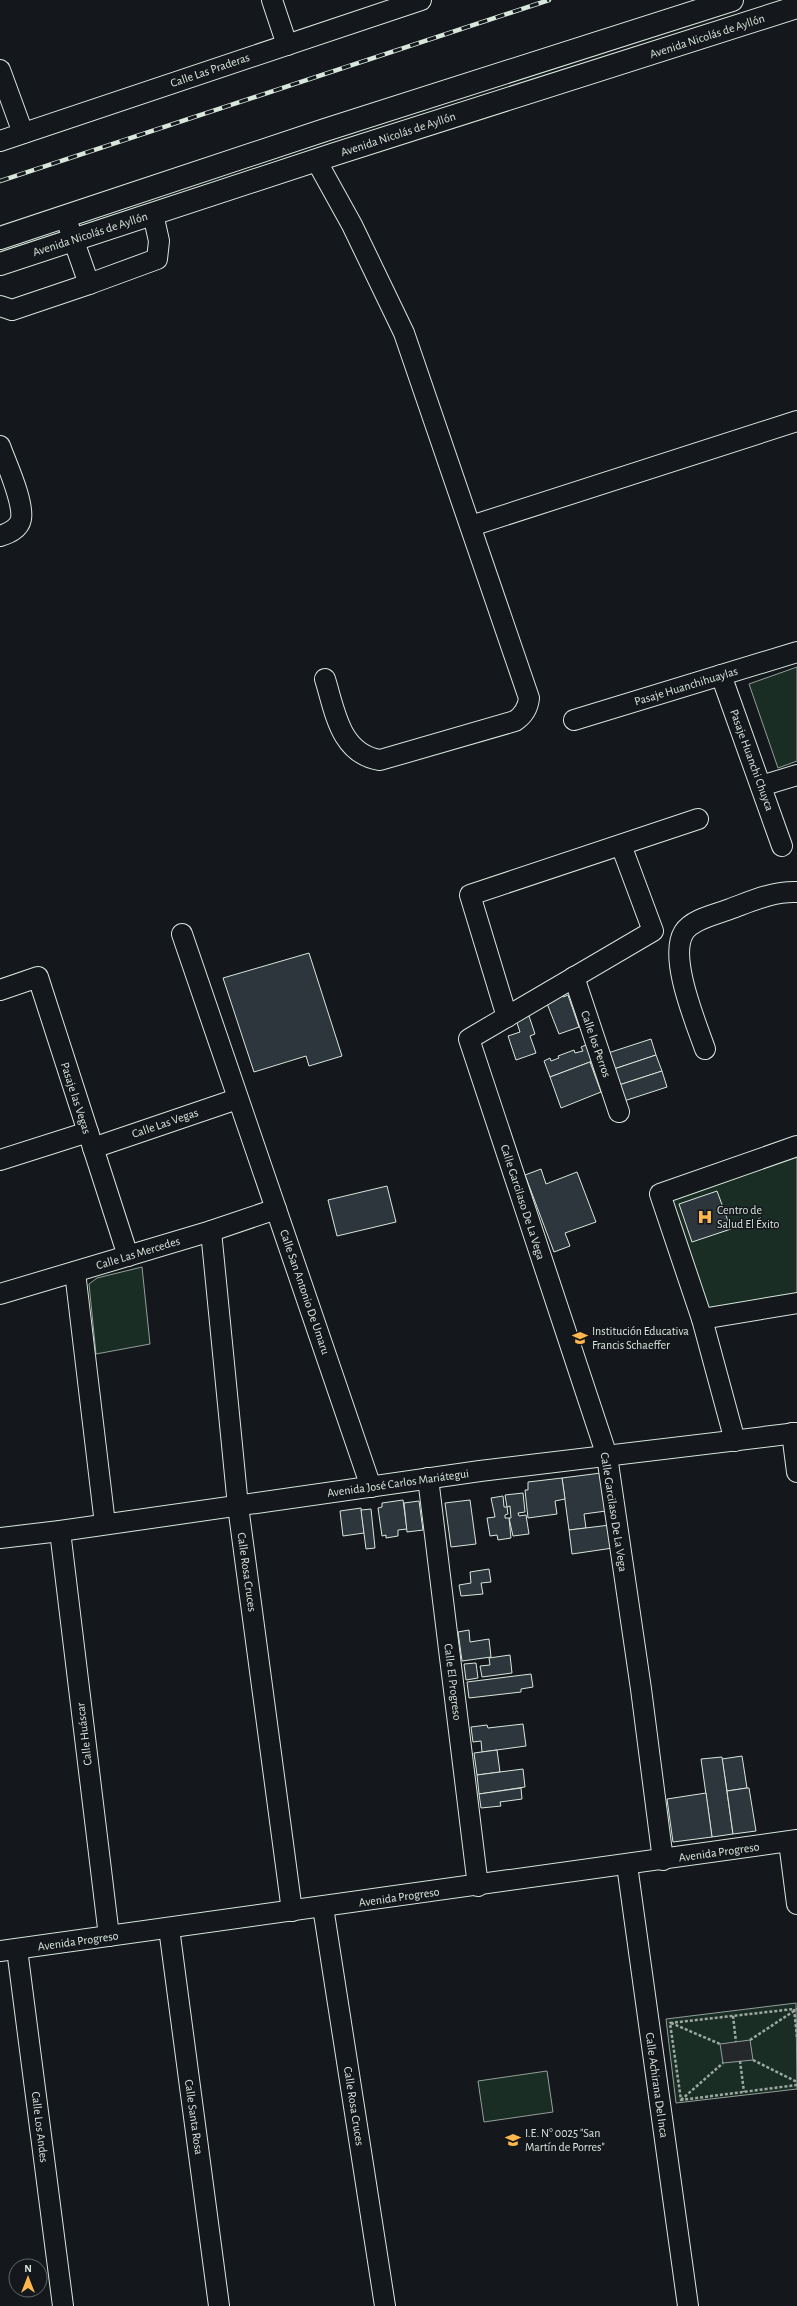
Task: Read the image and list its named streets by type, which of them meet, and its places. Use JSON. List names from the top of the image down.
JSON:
{
  "streets": {
    "main road": ["Avenida Nicolás de Ayllón"],
    "street": [
      "Calle Las Praderas",
      "Pasaje Huanchihuaylas",
      "Pasaje Huanchi Chuyca",
      "Calle los Perros",
      "Pasaje las Vegas",
      "Calle Las Vegas",
      "Calle Garcilaso De La Vega",
      "Calle Las Mercedes",
      "Calle San Antonio De Umaru",
      "Avenida José Carlos Mariátegui",
      "Calle Rosa Cruces",
      "Calle El Progreso",
      "Calle Huáscar",
      "Avenida Progreso",
      "Calle Achirana Del Inca",
      "Calle Santa Rosa",
      "Calle Los Andes"
    ]
  },
  "crossings": [
    ["Pasaje Huanchihuaylas", "Pasaje Huanchi Chuyca"],
    ["Pasaje las Vegas", "Calle Las Vegas"],
    ["Pasaje las Vegas", "Calle Las Mercedes"],
    ["Calle Las Vegas", "Calle San Antonio De Umaru"],
    ["Calle Garcilaso De La Vega", "Avenida José Carlos Mariátegui"],
    ["Calle Garcilaso De La Vega", "Avenida Progreso"],
    ["Calle Las Mercedes", "Calle San Antonio De Umaru"],
    ["Calle Las Mercedes", "Calle Rosa Cruces"],
    ["Calle San Antonio De Umaru", "Avenida José Carlos Mariátegui"],
    ["Avenida José Carlos Mariátegui", "Calle Rosa Cruces"],
    ["Avenida José Carlos Mariátegui", "Calle El Progreso"],
    ["Avenida José Carlos Mariátegui", "Calle Huáscar"],
    ["Calle Rosa Cruces", "Avenida Progreso"],
    ["Calle El Progreso", "Avenida Progreso"],
    ["Calle Huáscar", "Avenida Progreso"],
    ["Avenida Progreso", "Calle Achirana Del Inca"],
    ["Avenida Progreso", "Calle Santa Rosa"],
    ["Avenida Progreso", "Calle Los Andes"]
  ],
  "places": {
    "hospital": ["Centro de Salud El Éxito"],
    "school or university": ["Institución Educativa Francis Schaeffer", "I.E. N° 0025 \"San Martín de Porres\""]
  },
  "north": "top"
}
